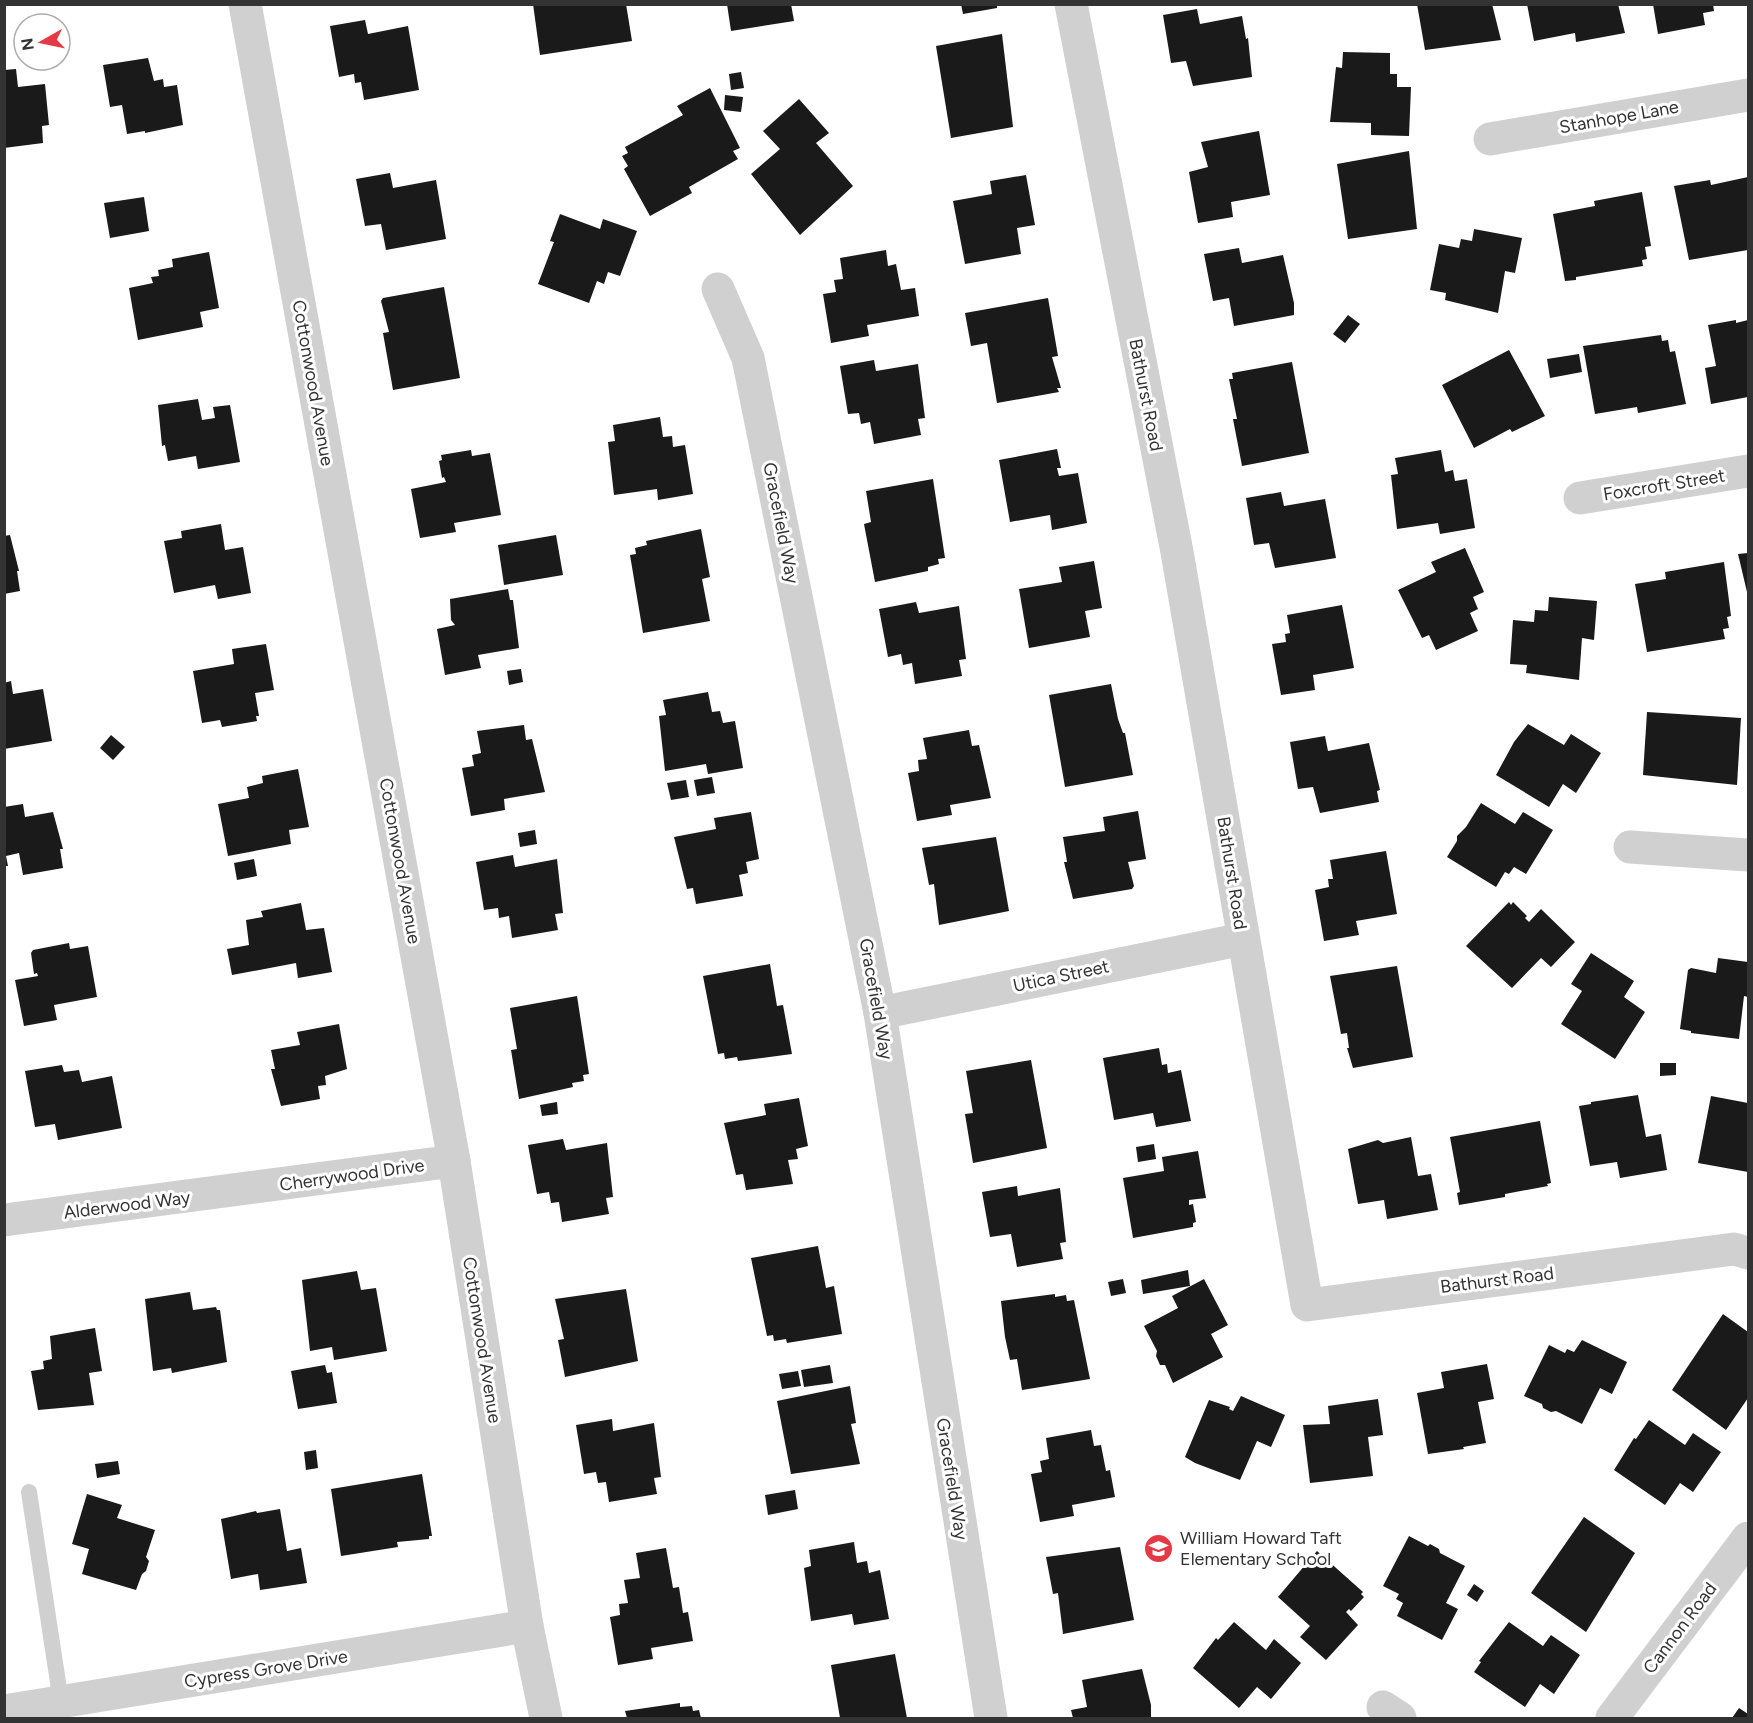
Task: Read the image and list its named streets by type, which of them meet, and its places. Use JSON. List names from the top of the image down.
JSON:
{
  "streets": {
    "street": [
      "Stanhope Lane",
      "Cottonwood Avenue",
      "Bathurst Road",
      "Foxcroft Street",
      "Gracefield Way",
      "Utica Street",
      "Cherrywood Drive",
      "Alderwood Way",
      "Cannon Road",
      "Cypress Grove Drive"
    ]
  },
  "crossings": [
    ["Cottonwood Avenue", "Cherrywood Drive"],
    ["Cottonwood Avenue", "Cypress Grove Drive"],
    ["Bathurst Road", "Utica Street"],
    ["Gracefield Way", "Utica Street"],
    ["Cherrywood Drive", "Alderwood Way"]
  ],
  "places": {
    "school or university": ["William Howard Taft Elementary School"]
  },
  "north": "left"
}
